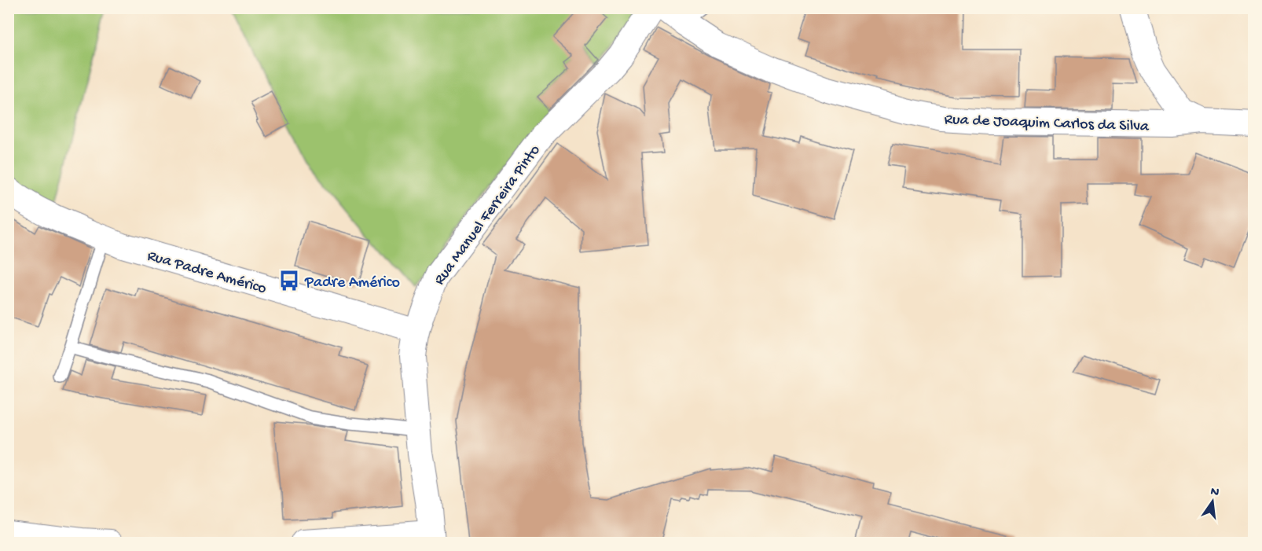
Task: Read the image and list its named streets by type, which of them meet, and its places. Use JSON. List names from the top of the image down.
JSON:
{
  "streets": {
    "street": ["Rua de Joaquim Carlos da Silva", "Rua Manuel Ferreira Pinto", "Rua Padre Américo"]
  },
  "crossings": [
    ["Rua Manuel Ferreira Pinto", "Rua Padre Américo"]
  ],
  "places": {
    "bus stop": ["Padre Américo"]
  },
  "north": "top"
}
